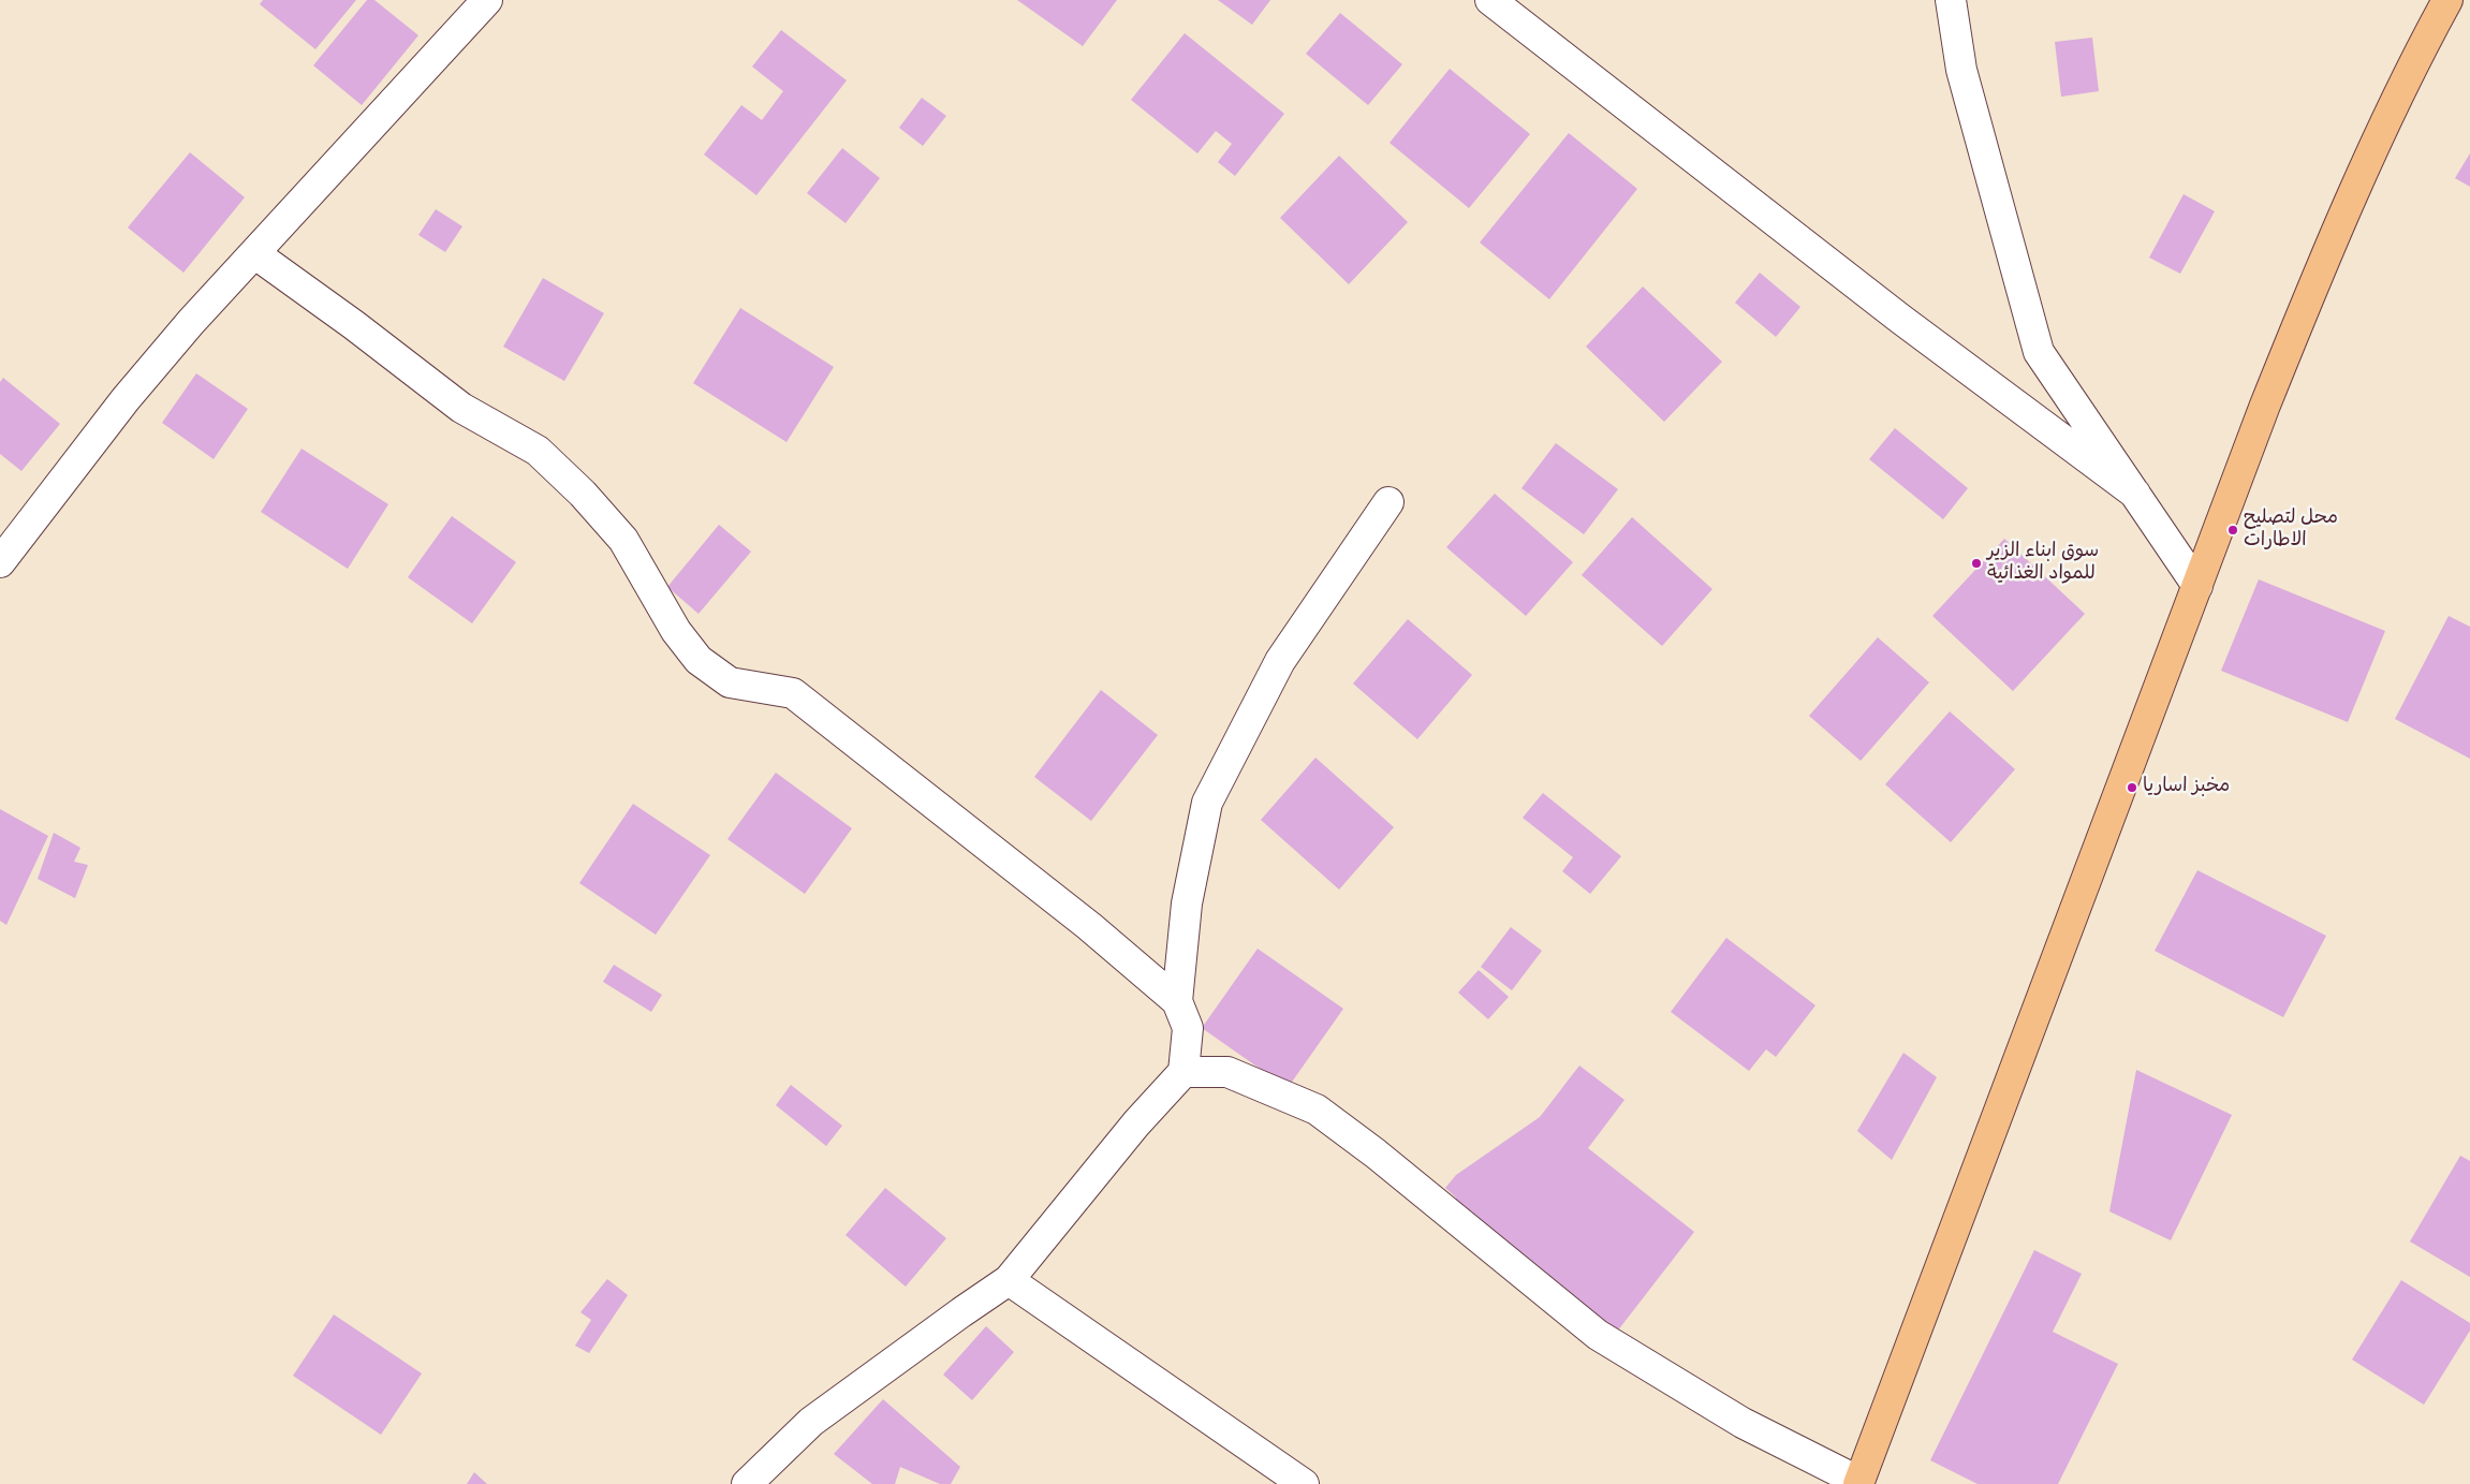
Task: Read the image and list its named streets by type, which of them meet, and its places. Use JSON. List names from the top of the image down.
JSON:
{
  "places": ["محل لتصليح الاطارات", "سوق ابناء الزير للمواد الغذائية", "مخبز اساريا"]
}
